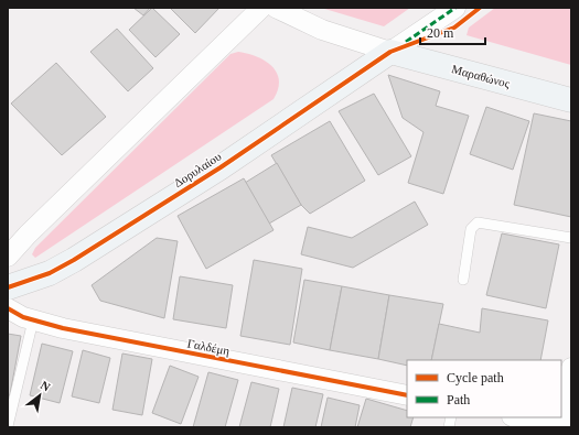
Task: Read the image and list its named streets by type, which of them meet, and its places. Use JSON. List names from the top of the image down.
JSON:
{
  "streets": {
    "street": ["Μαραθώνος", "Δορυλαίου", "Γαλδέμη"]
  },
  "crossings": [
    ["Μαραθώνος", "Δορυλαίου"]
  ],
  "legend": ["Cycle path", "Path"],
  "scale_bar": "20 m",
  "north": "top right"
}
